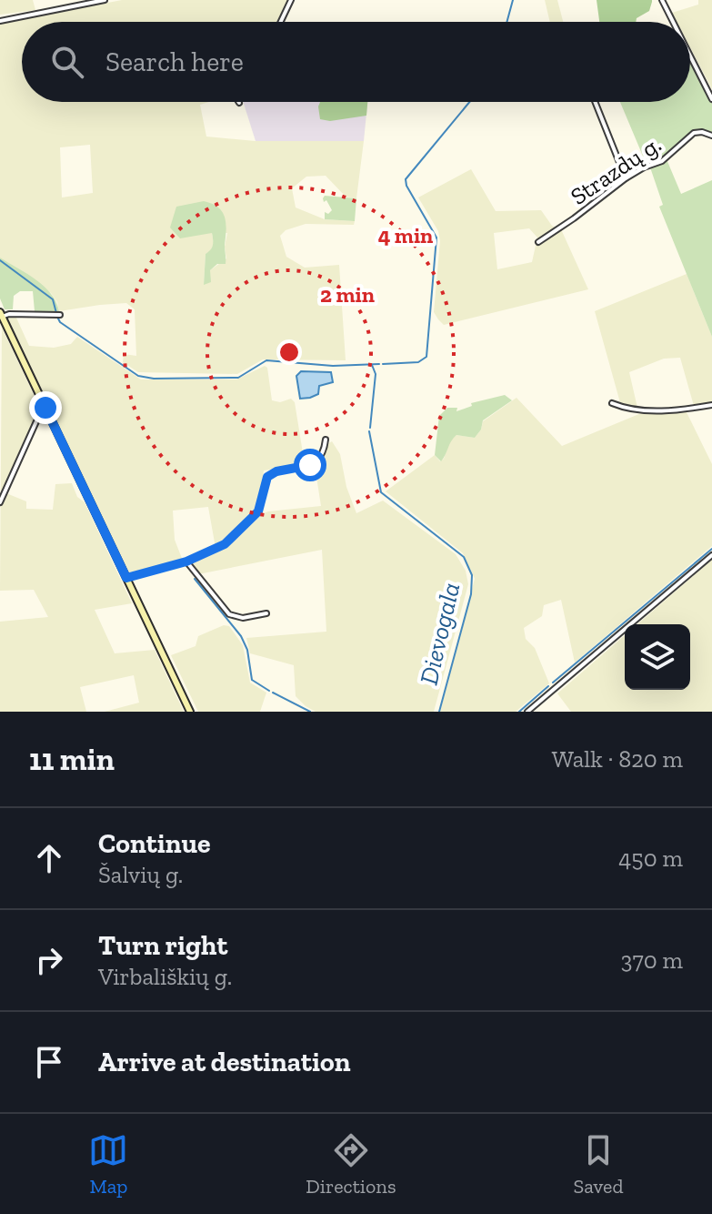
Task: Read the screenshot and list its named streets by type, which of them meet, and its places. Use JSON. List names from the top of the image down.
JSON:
{
  "streets": {
    "street": ["Strazdų g."]
  },
  "water": ["Dievogala"],
  "page": {
    "search": "Search here",
    "heading": ["11 min", "Walk · 820 m"],
    "list": [
      ["Continue", "Šalvių g.", "450 m"],
      ["Turn right", "Virbališkių g.", "370 m"],
      "Arrive at destination"
    ],
    "nav": ["Map", "Directions", "Saved"]
  },
  "rings": ["4 min", "2 min"]
}
